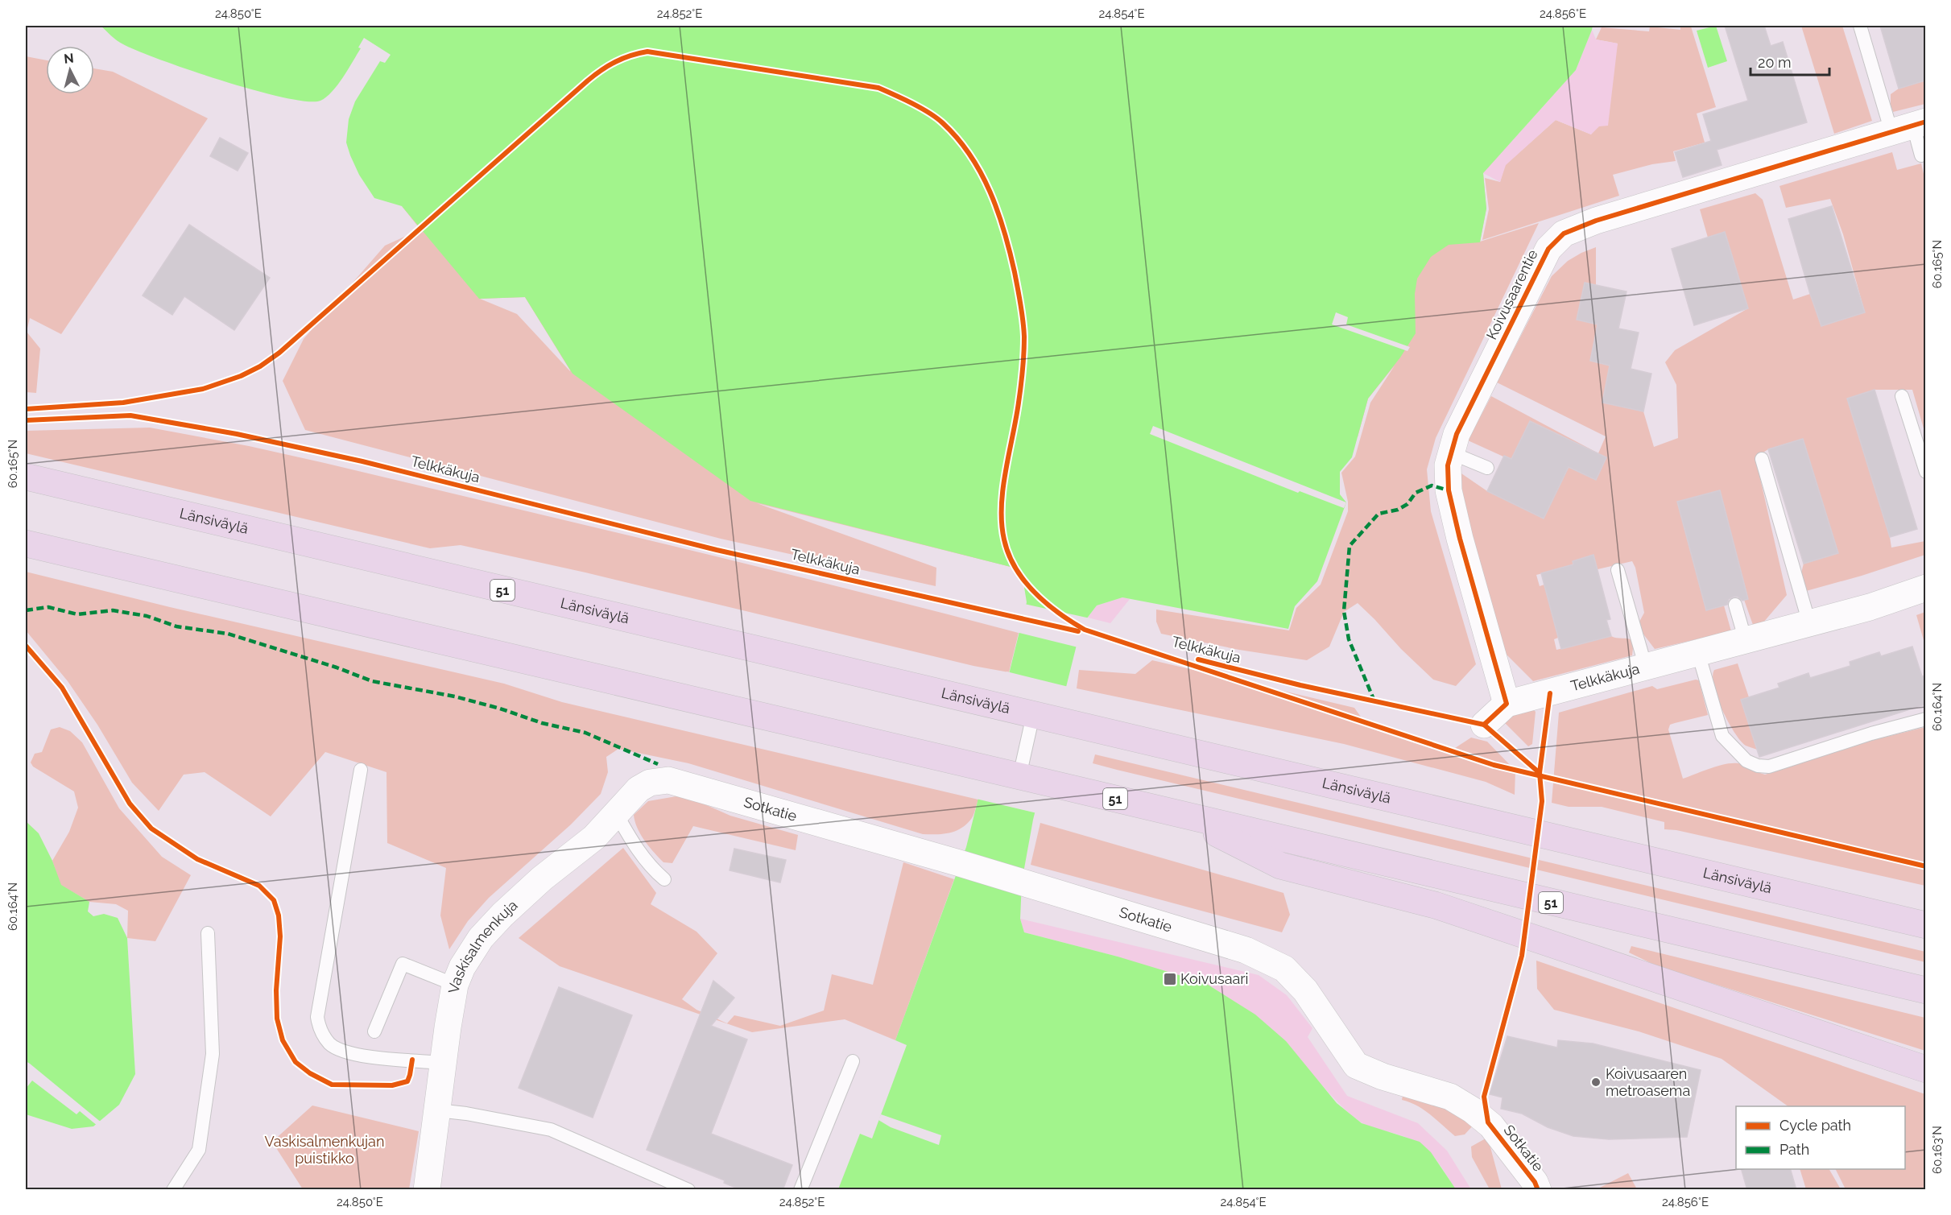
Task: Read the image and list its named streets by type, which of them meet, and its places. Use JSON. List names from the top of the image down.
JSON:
{
  "streets": {
    "highway": ["Länsiväylä", "51"],
    "street": [
      "Koivusaarentie",
      "Telkkäkuja",
      "Sotkatie",
      "Vaskisalmenkuja"
    ]
  },
  "crossings": [
    ["Koivusaarentie", "Telkkäkuja"],
    ["Sotkatie", "Vaskisalmenkuja"]
  ],
  "parks": ["Vaskisalmenkujan puistikko"],
  "places": {
    "transit": ["Koivusaari"],
    "other": ["Koivusaaren metroasema"]
  },
  "legend": ["Cycle path", "Path"],
  "scale_bar": "20 m",
  "north": "top",
  "coordinates": [
    "24.850°E",
    "24.852°E",
    "24.854°E",
    "24.856°E",
    "60.165°N",
    "60.164°N",
    "60.163°N"
  ]
}
